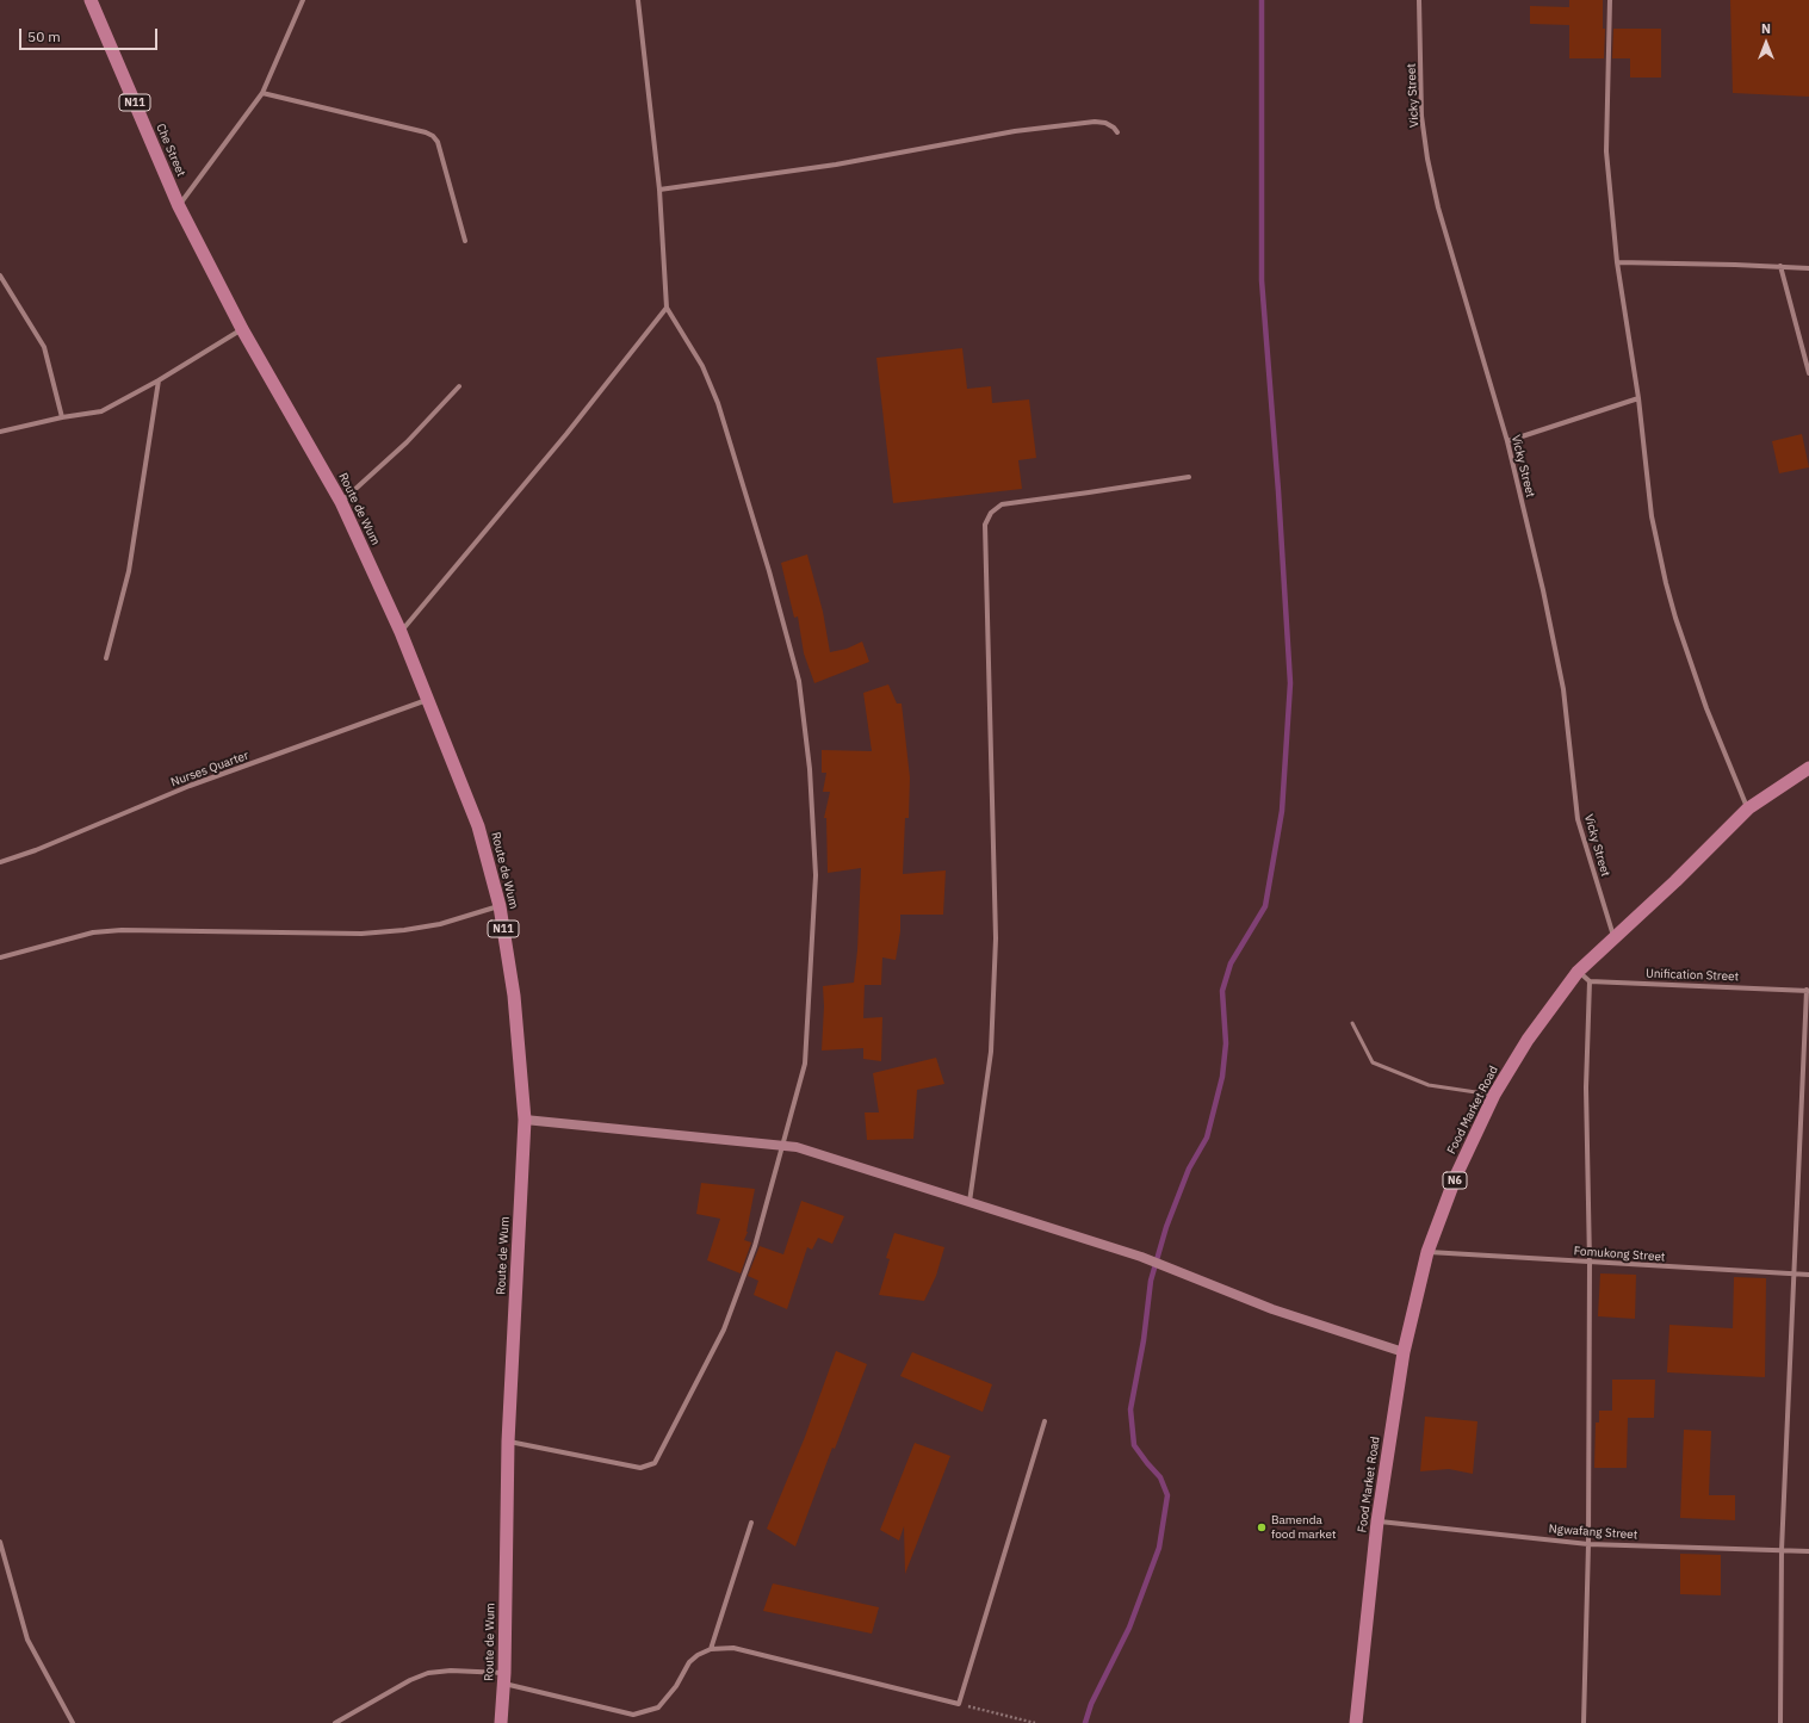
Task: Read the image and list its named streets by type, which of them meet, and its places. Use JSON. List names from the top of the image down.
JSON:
{
  "streets": {
    "highway": [
      "N11",
      "Che Street",
      "Route de Wum",
      "Food Market Road",
      "N6"
    ],
    "street": [
      "Vicky Street",
      "Nurses Quarter",
      "Unification Street",
      "Fomukong Street",
      "Ngwafang Street"
    ]
  },
  "crossings": [
    ["Vicky Street", "Food Market Road"],
    ["Che Street", "Route de Wum"],
    ["Route de Wum", "Nurses Quarter"],
    ["Food Market Road", "Fomukong Street"],
    ["Food Market Road", "Ngwafang Street"]
  ],
  "places": ["Bamenda food market"],
  "scale_bar": "50 m",
  "north": "top"
}
